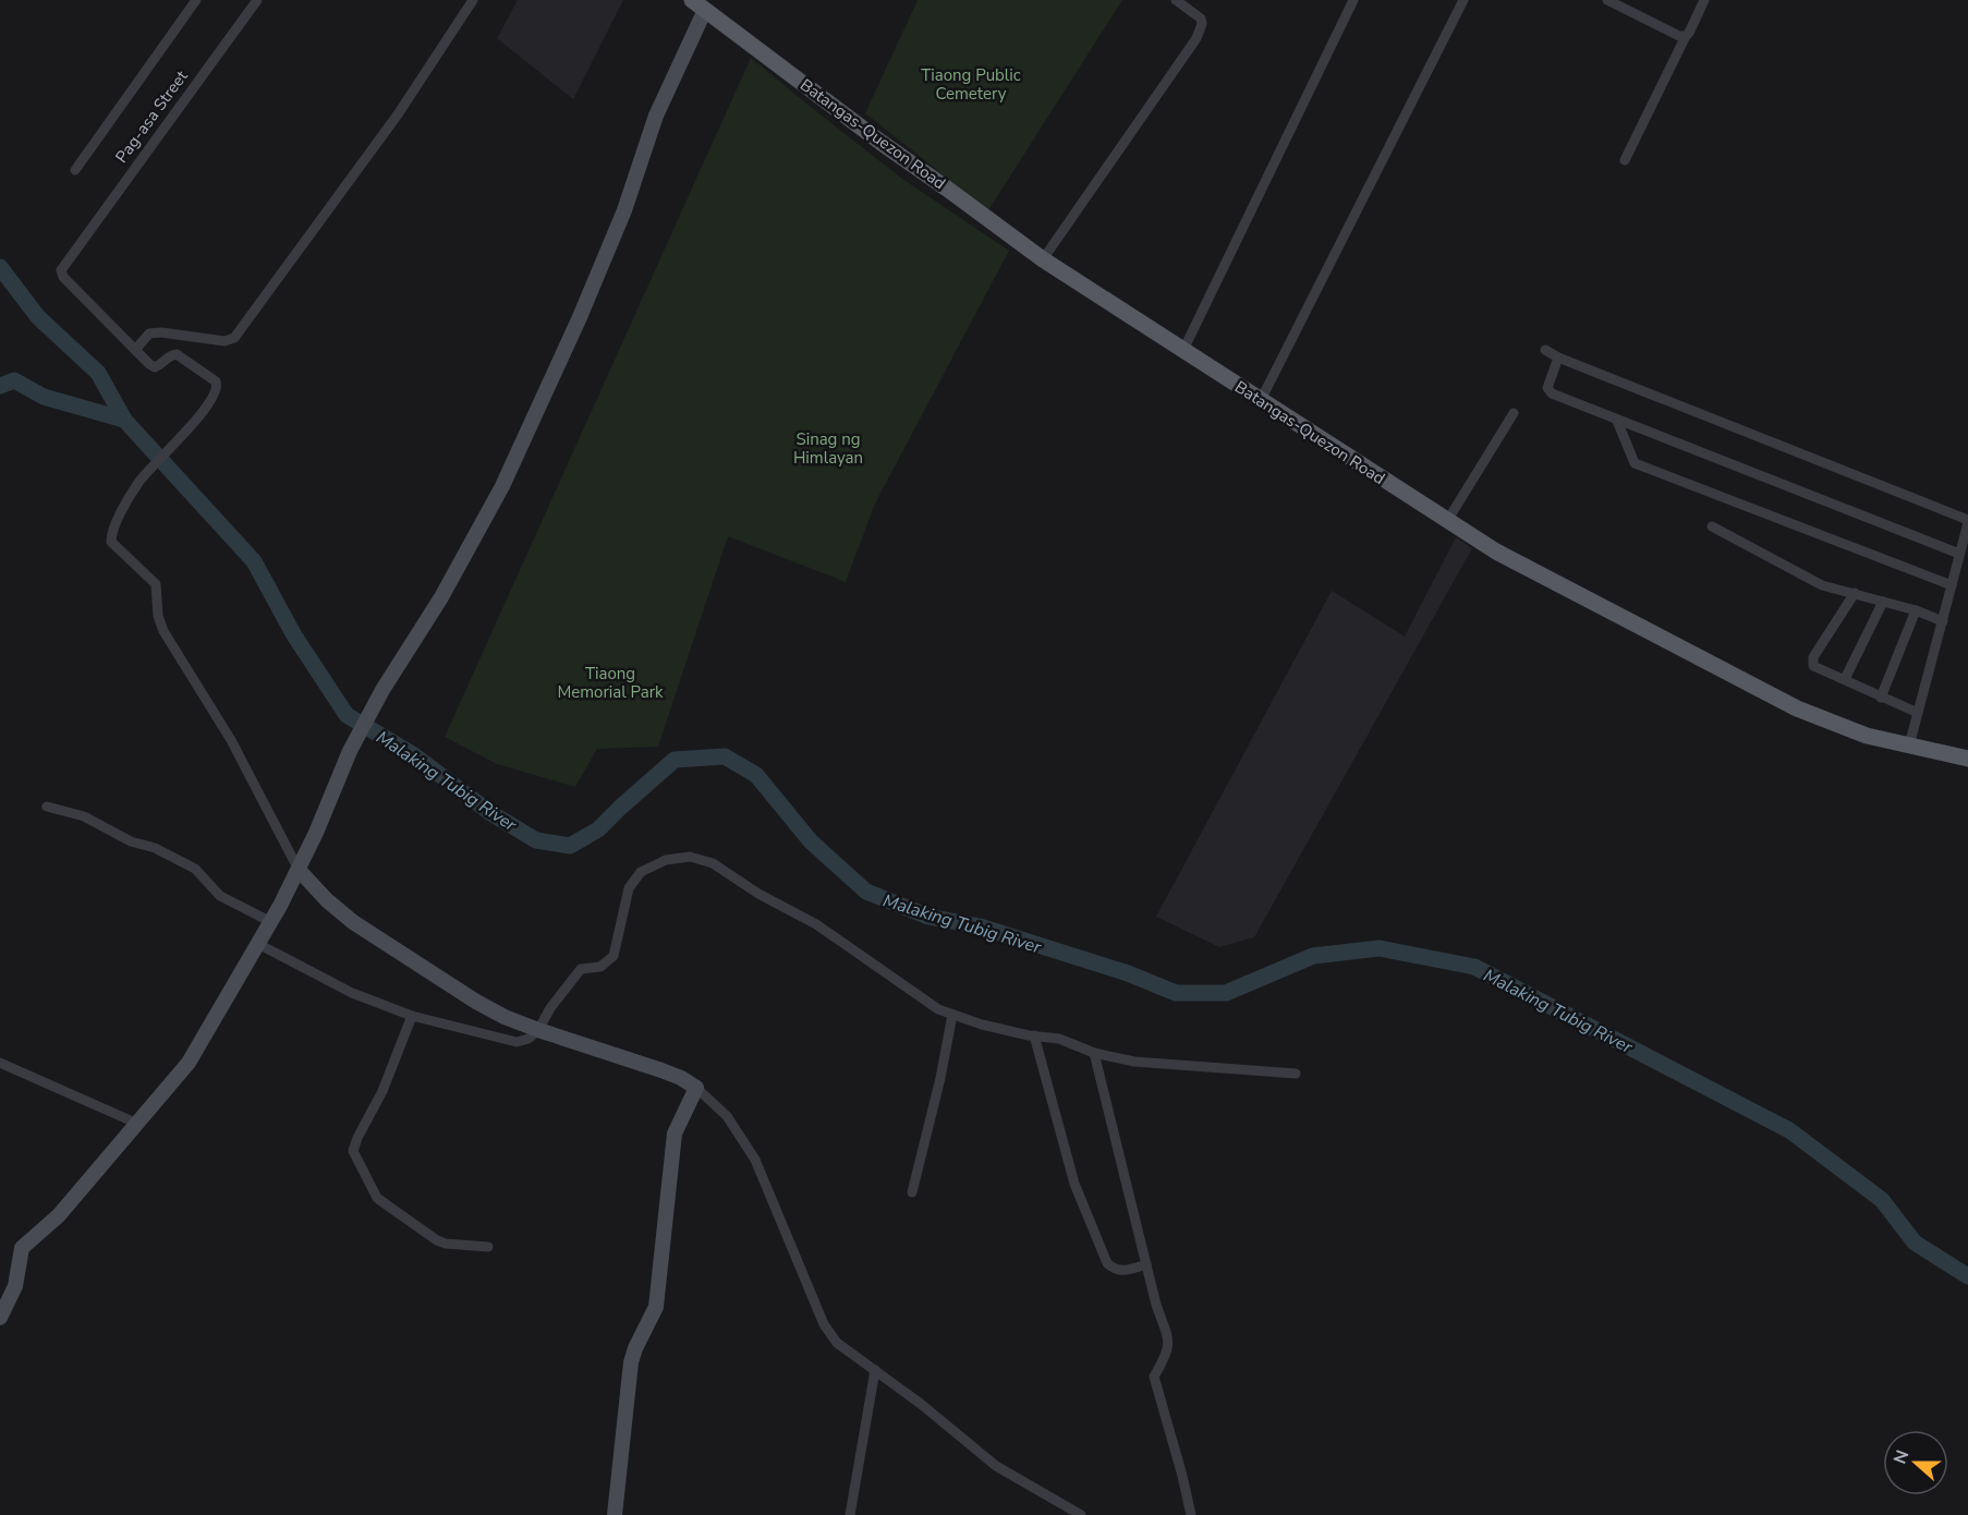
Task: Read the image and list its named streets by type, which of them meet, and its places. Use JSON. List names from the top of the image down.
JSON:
{
  "streets": {
    "main road": ["Batangas-Quezon Road"],
    "street": ["Pag-asa Street"]
  },
  "water": ["Malaking Tubig River"],
  "parks": ["Tiaong Public Cemetery", "Sinag ng Himlayan", "Tiaong Memorial Park"],
  "north": "left"
}
